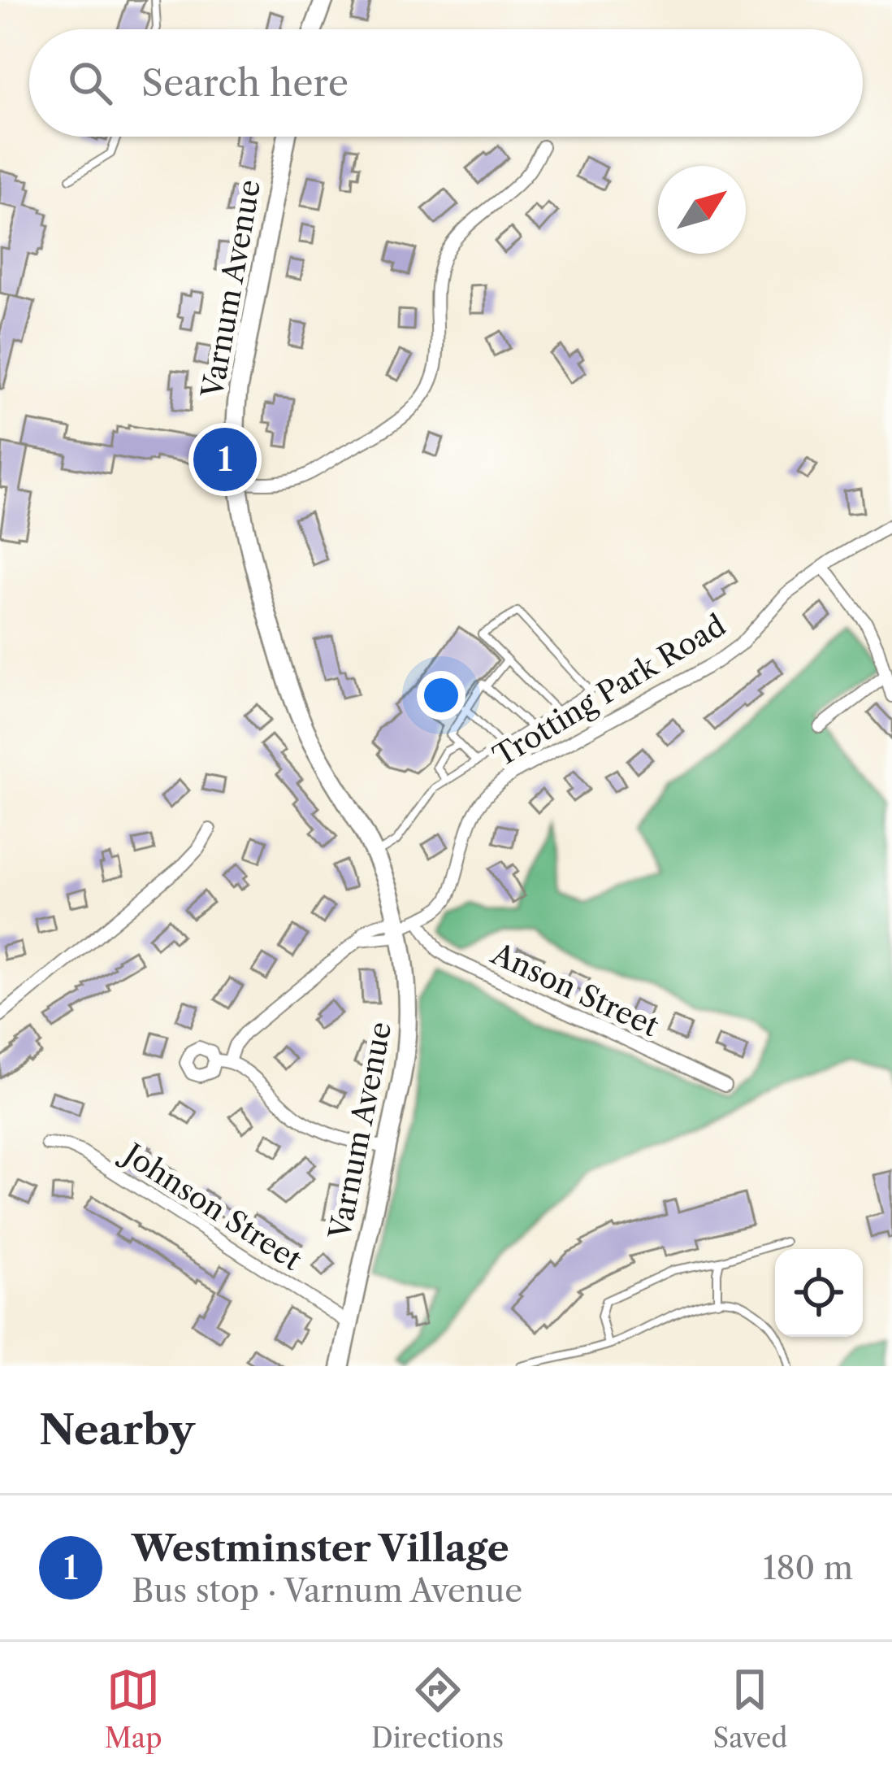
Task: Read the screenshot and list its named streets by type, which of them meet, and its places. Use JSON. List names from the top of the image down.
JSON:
{
  "streets": {
    "main road": ["Varnum Avenue"],
    "street": ["Trotting Park Road", "Anson Street", "Johnson Street"]
  },
  "crossings": [
    ["Varnum Avenue", "Trotting Park Road"],
    ["Varnum Avenue", "Johnson Street"],
    ["Trotting Park Road", "Anson Street"]
  ],
  "north": "top right",
  "page": {
    "search": "Search here",
    "pins": "1",
    "heading": "Nearby",
    "list": [
      {
        "mark": "1",
        "name": "Westminster Village",
        "note": "Bus stop · Varnum Avenue",
        "value": "180 m"
      }
    ],
    "nav": ["Map", "Directions", "Saved"]
  }
}
